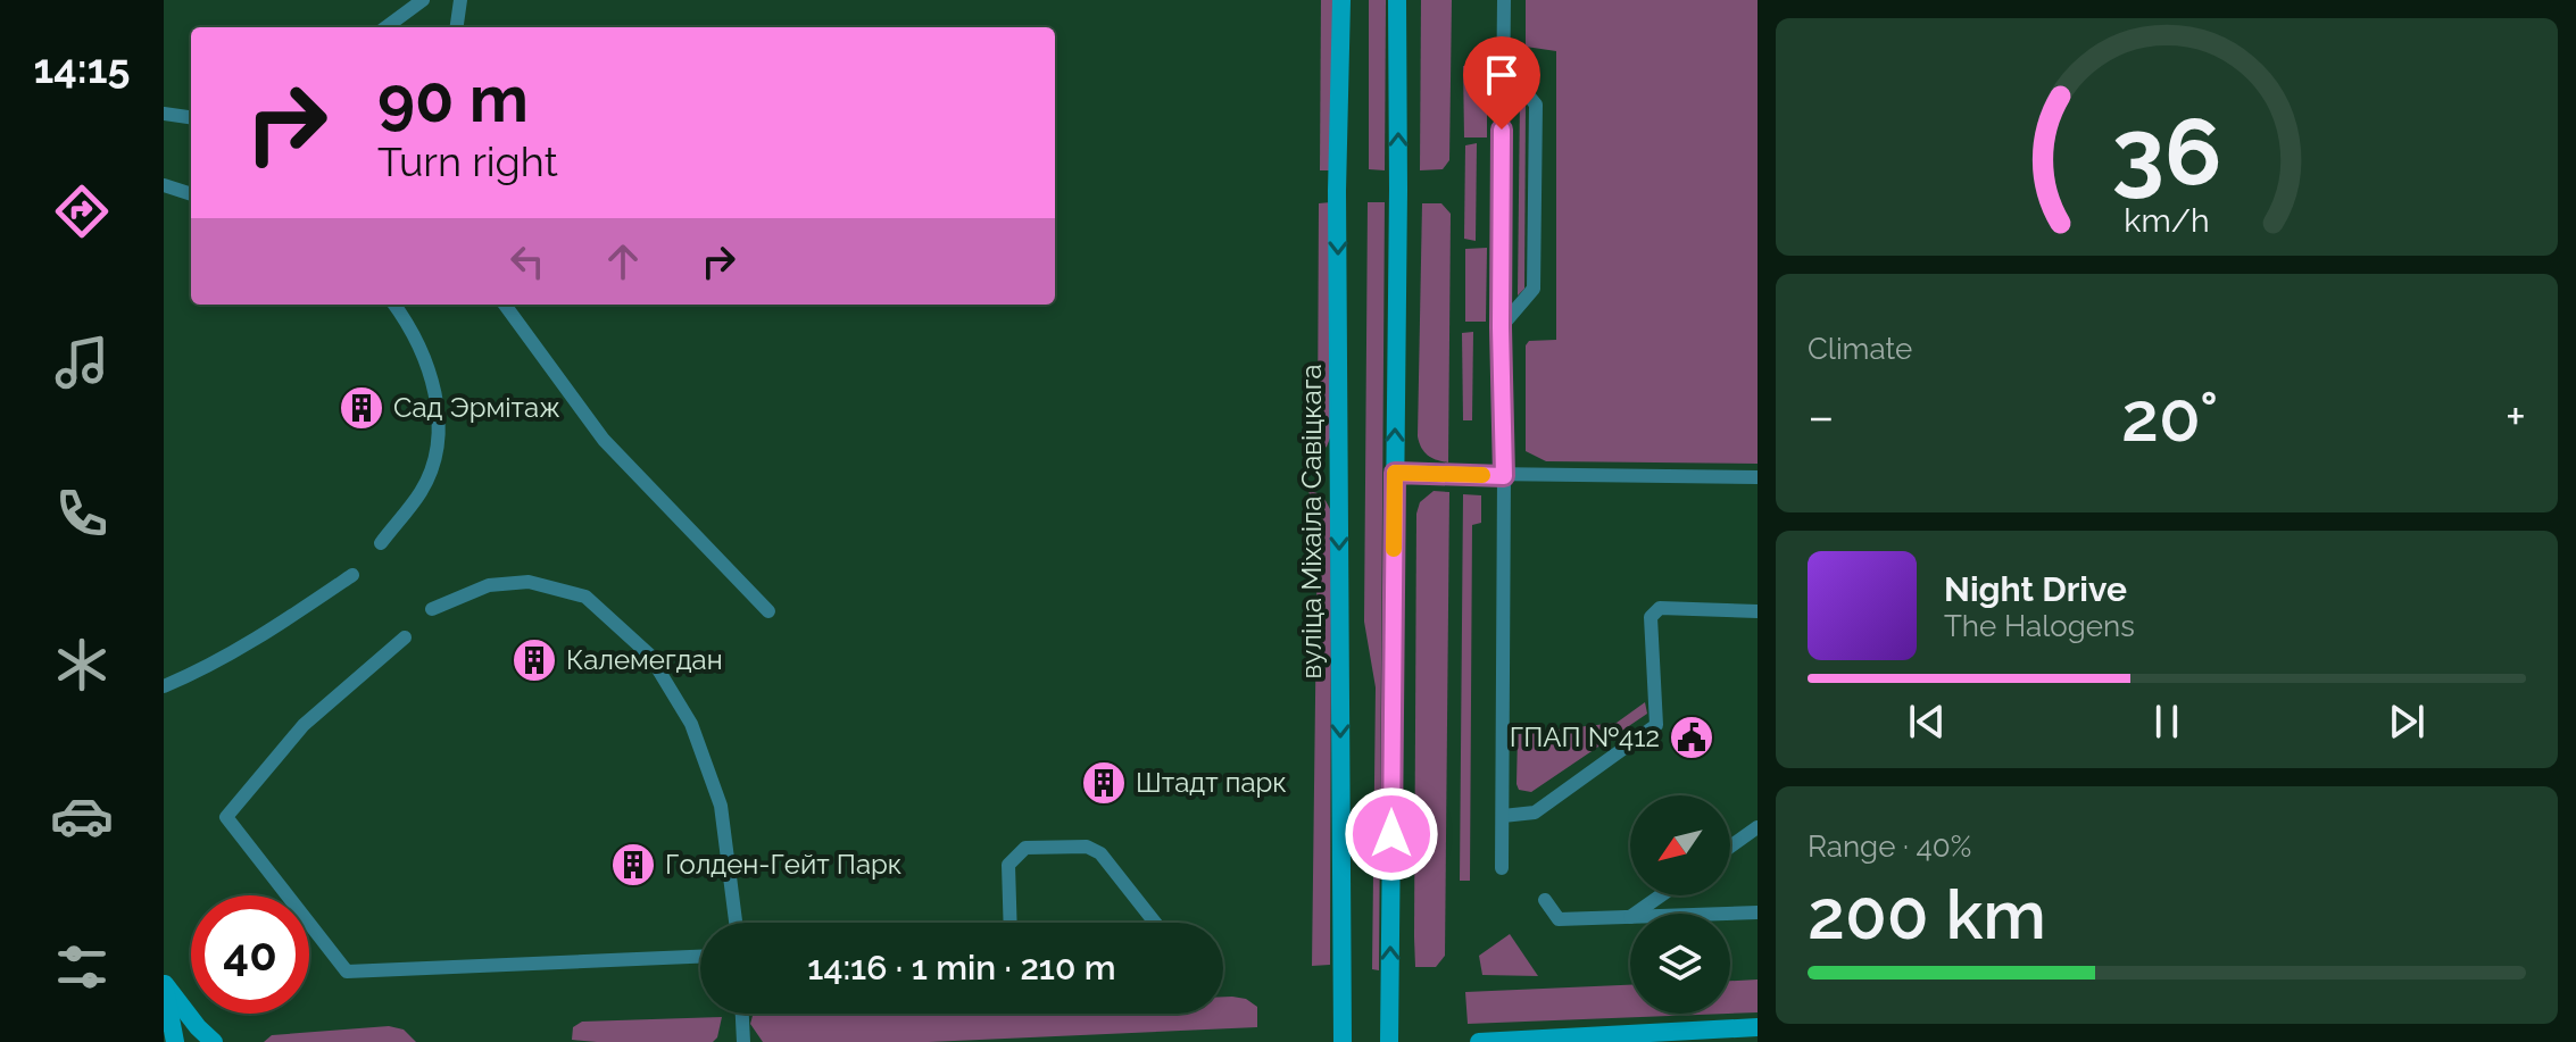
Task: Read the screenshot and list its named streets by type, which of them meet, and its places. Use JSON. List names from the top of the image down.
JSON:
{
  "streets": {
    "street": ["вуліца Міхаіла Савіцкага"]
  },
  "places": {
    "building": [
      "Сад Эрмітаж",
      "Калемегдан",
      "Штадт парк",
      "Голден-Гейт Парк"
    ],
    "public building": ["ГПАП №412"]
  },
  "north": "bottom left",
  "page": {
    "tabs": "14:15",
    "turn": ["90 m", "Turn right"],
    "tile": [
      "Climate",
      ["Range · 40%", "200 km"]
    ],
    "heat": ["−", "20°", "+"],
    "song": ["Night Drive", "The Halogens"],
    "limit": "40",
    "trip": "14:16 · 1 min · 210 m",
    "gauge": ["36", "km/h"]
  }
}
